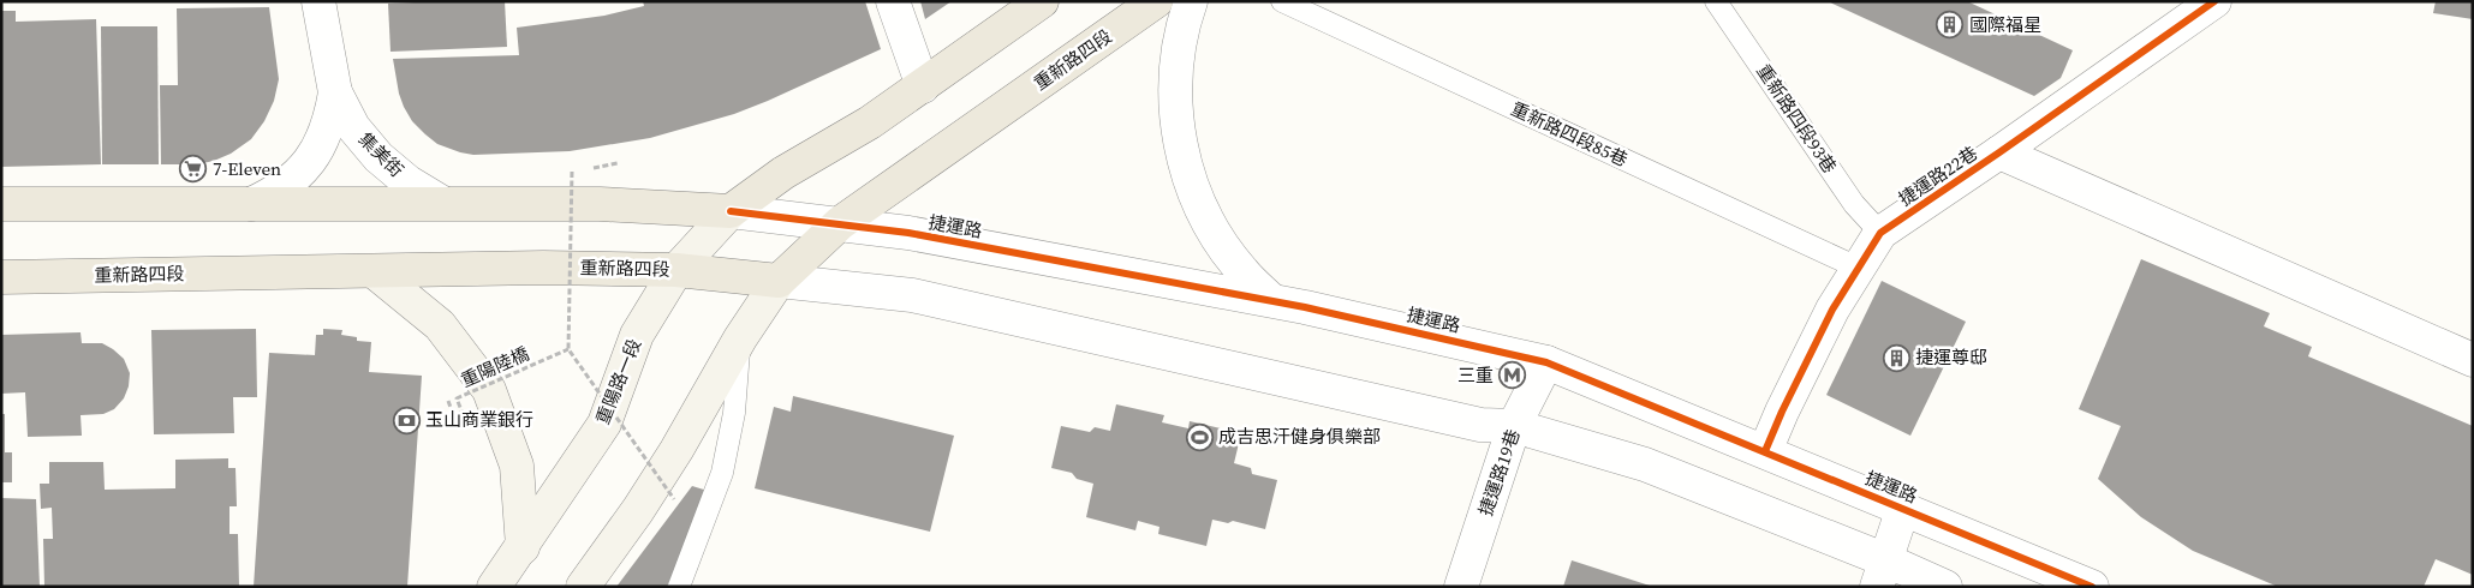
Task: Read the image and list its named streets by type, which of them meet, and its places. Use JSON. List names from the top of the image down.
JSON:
{
  "streets": {
    "main road": ["重新路四段", "重陽路一段"],
    "street": [
      "集美街",
      "捷運路22巷",
      "捷運路",
      "捷運路19巷"
    ],
    "lane": ["重新路四段93巷", "重新路四段85巷"],
    "path": ["重陽陸橋"]
  },
  "crossings": [
    ["重新路四段", "捷運路"],
    ["重新路四段", "重陽路一段"],
    ["重新路四段93巷", "捷運路22巷"],
    ["重新路四段85巷", "捷運路22巷"],
    ["捷運路22巷", "捷運路"],
    ["捷運路", "重陽路一段"],
    ["捷運路", "捷運路19巷"]
  ],
  "places": {
    "building": ["國際福星", "捷運尊邸"],
    "supermarket": ["7-Eleven"],
    "metro station": ["三重"],
    "bank": ["玉山商業銀行"],
    "sports": ["成吉思汗健身俱樂部"]
  }
}
